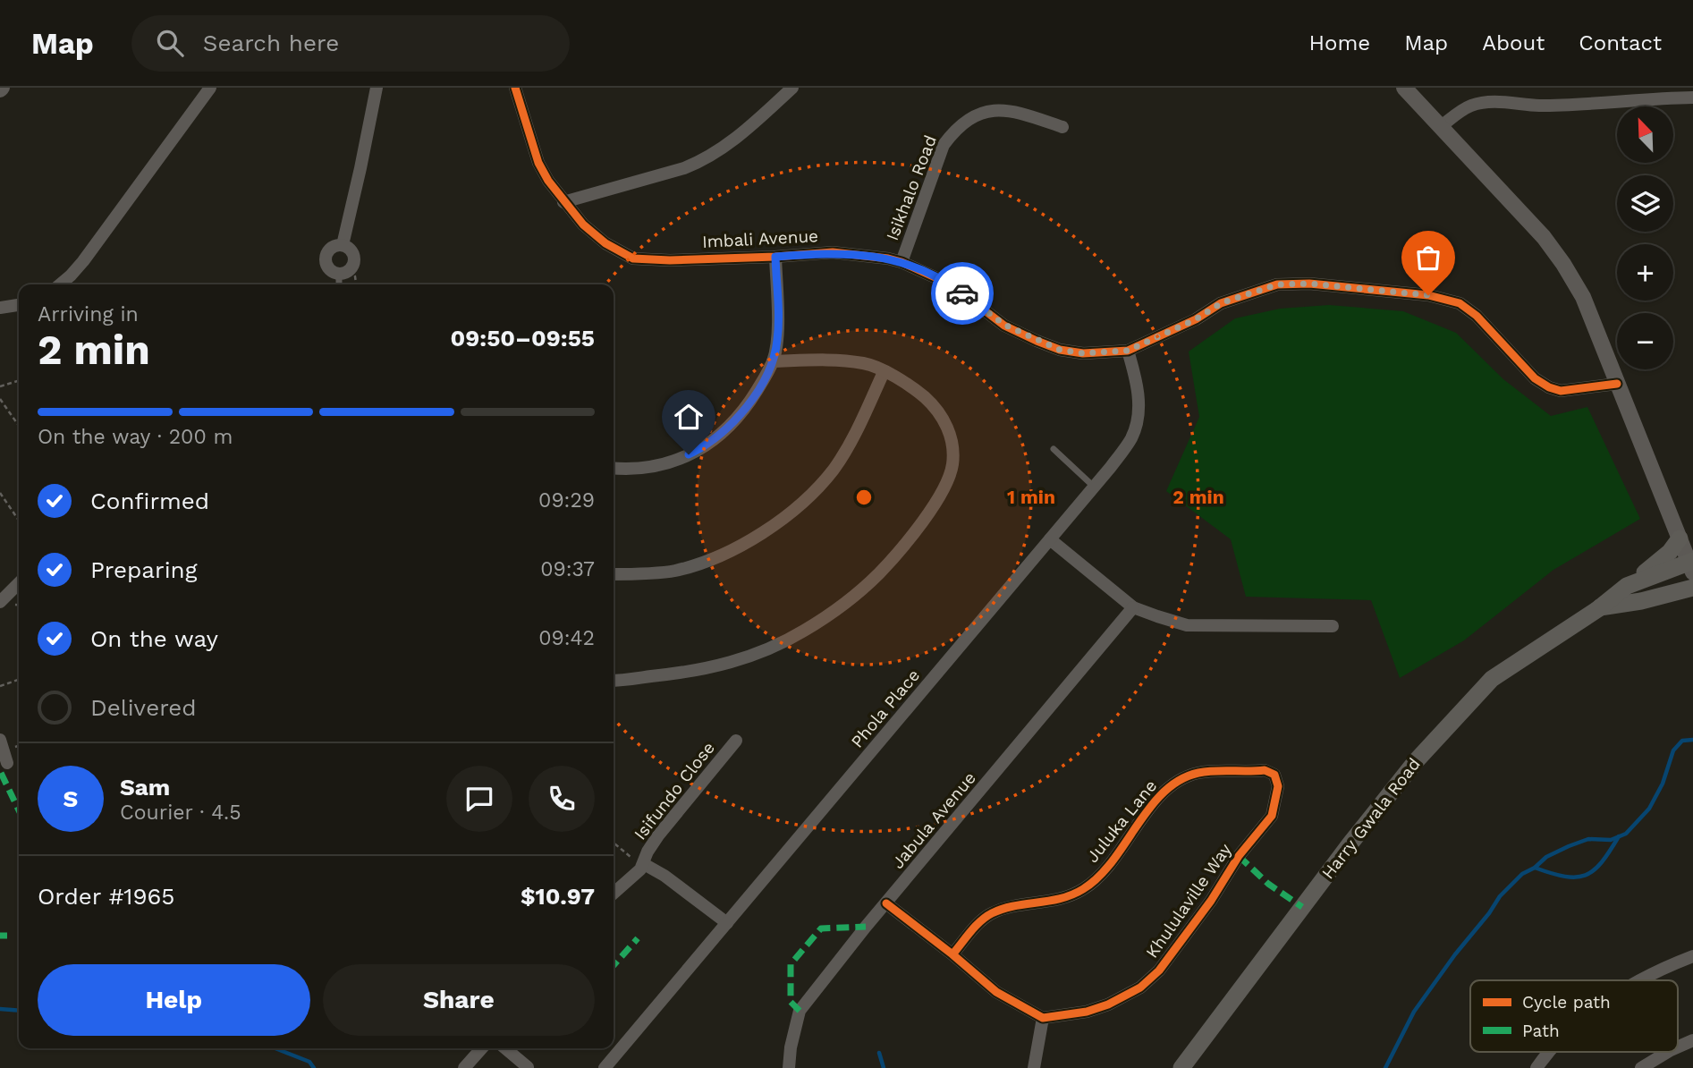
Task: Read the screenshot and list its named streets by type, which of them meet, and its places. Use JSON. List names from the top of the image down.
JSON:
{
  "streets": {
    "main road": ["Harry Gwala Road"],
    "street": [
      "Isikhalo Road",
      "Imbali Avenue",
      "Phola Place",
      "Isifundo Close",
      "Jabula Avenue",
      "Juluka Lane",
      "Khululaville Way"
    ]
  },
  "crossings": [
    ["Isikhalo Road", "Imbali Avenue"],
    ["Imbali Avenue", "Phola Place"],
    ["Juluka Lane", "Khululaville Way"]
  ],
  "legend": ["Cycle path", "Path"],
  "north": "top left",
  "page": {
    "header": "Map",
    "search": "Search here",
    "nav": [
      "Home",
      "Map",
      "About",
      "Contact"
    ],
    "map_buttons": ["+", "−"],
    "heading": ["2 min", "Arriving in", "09:50–09:55"],
    "panel": [
      "Sam",
      "Courier · 4.5",
      "Order #1965",
      "$10.97"
    ],
    "bar": "On the way · 200 m",
    "list": [
      ["Confirmed", "09:29"],
      ["Preparing", "09:37"],
      ["On the way", "09:42"],
      "Delivered"
    ],
    "round": "S",
    "buttons": ["Help", "Share"]
  },
  "rings": ["1 min", "2 min"]
}
